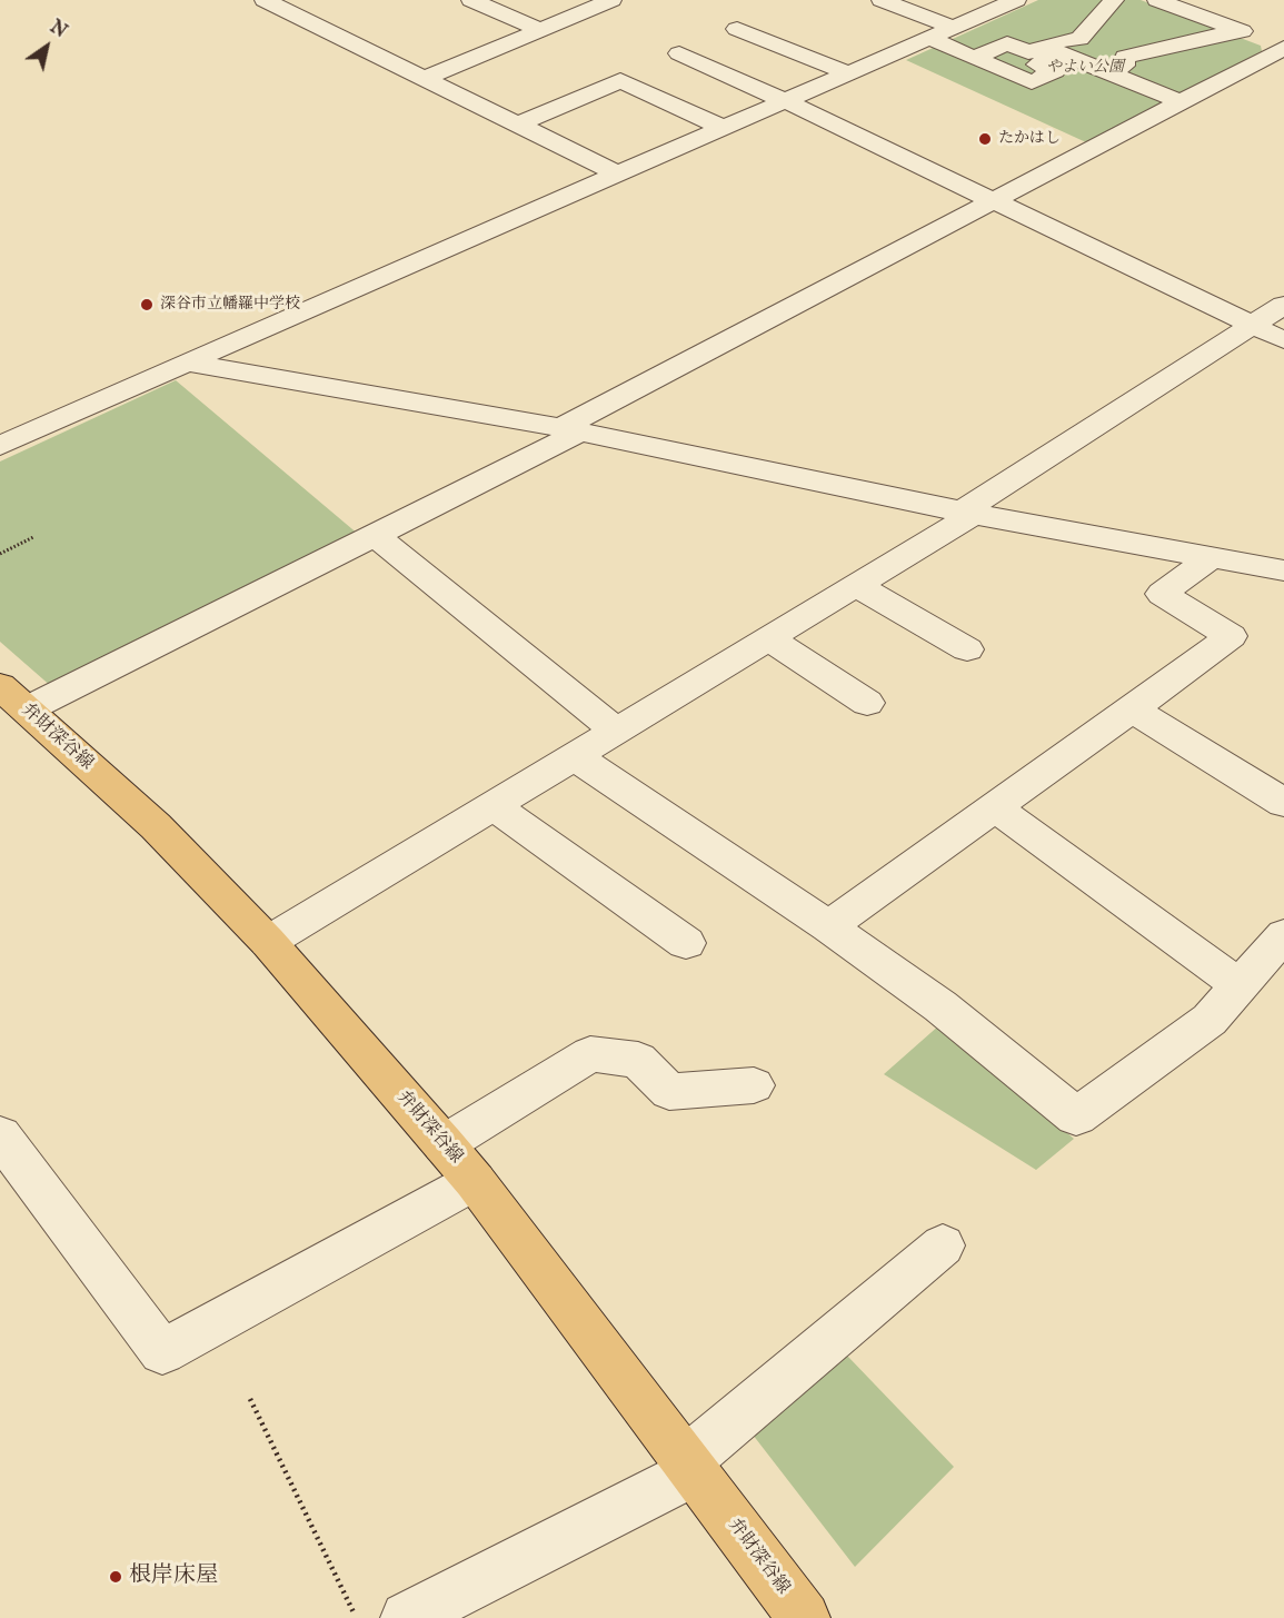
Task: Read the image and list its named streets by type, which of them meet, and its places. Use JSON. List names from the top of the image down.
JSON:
{
  "streets": {
    "main road": ["弁財深谷線"]
  },
  "parks": ["やよい公園"],
  "places": ["たかはし", "深谷市立幡羅中学校", "根岸床屋"],
  "north": "top right"
}
